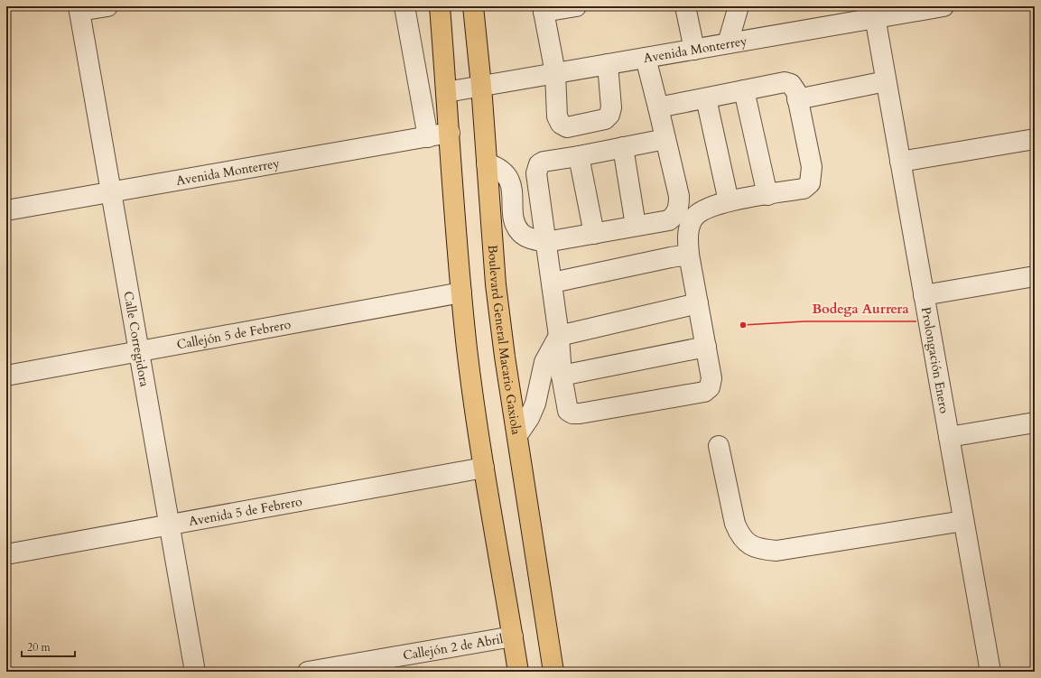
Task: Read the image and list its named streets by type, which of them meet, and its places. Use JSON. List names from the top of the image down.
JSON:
{
  "streets": {
    "main road": ["Boulevard General Macario Gaxiola"],
    "street": [
      "Avenida Monterrey",
      "Callejón 5 de Febrero",
      "Calle Corregidora",
      "Prolongación Enero",
      "Avenida 5 de Febrero",
      "Callejón 2 de Abril"
    ]
  },
  "crossings": [
    ["Avenida Monterrey", "Calle Corregidora"],
    ["Avenida Monterrey", "Boulevard General Macario Gaxiola"],
    ["Avenida Monterrey", "Prolongación Enero"],
    ["Callejón 5 de Febrero", "Calle Corregidora"],
    ["Calle Corregidora", "Avenida 5 de Febrero"]
  ],
  "places": ["Bodega Aurrera"],
  "scale_bar": "20 m"
}
